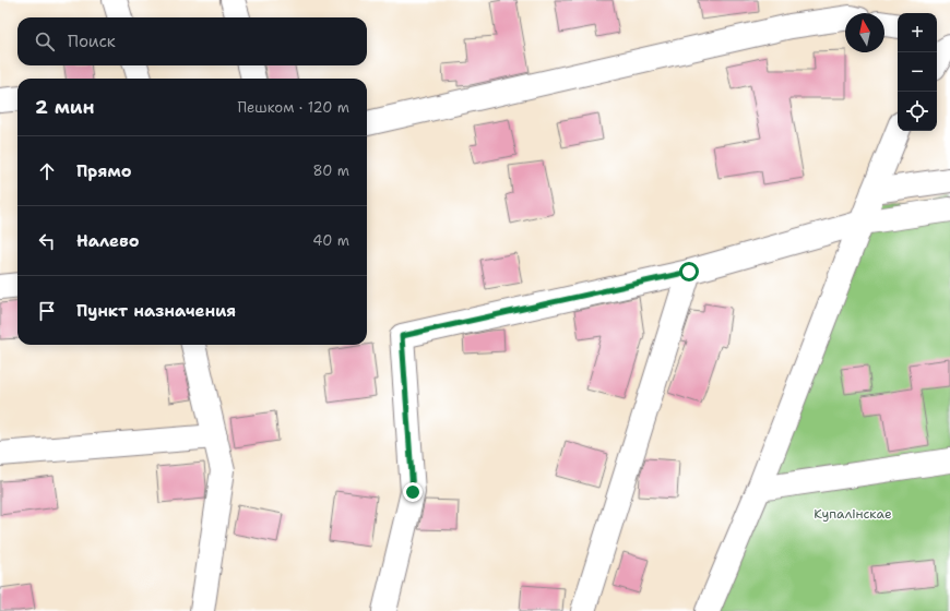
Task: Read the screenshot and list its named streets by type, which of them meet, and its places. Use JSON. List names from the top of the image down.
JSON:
{
  "parks": ["Купалінскае"],
  "north": "top",
  "page": {
    "map_buttons": ["+", "−"],
    "search": "Поиск",
    "heading": ["2 мин", "Пешком · 120 m"],
    "list": [
      ["Прямо", "80 m"],
      ["Налево", "40 m"],
      "Пункт назначения"
    ]
  }
}
